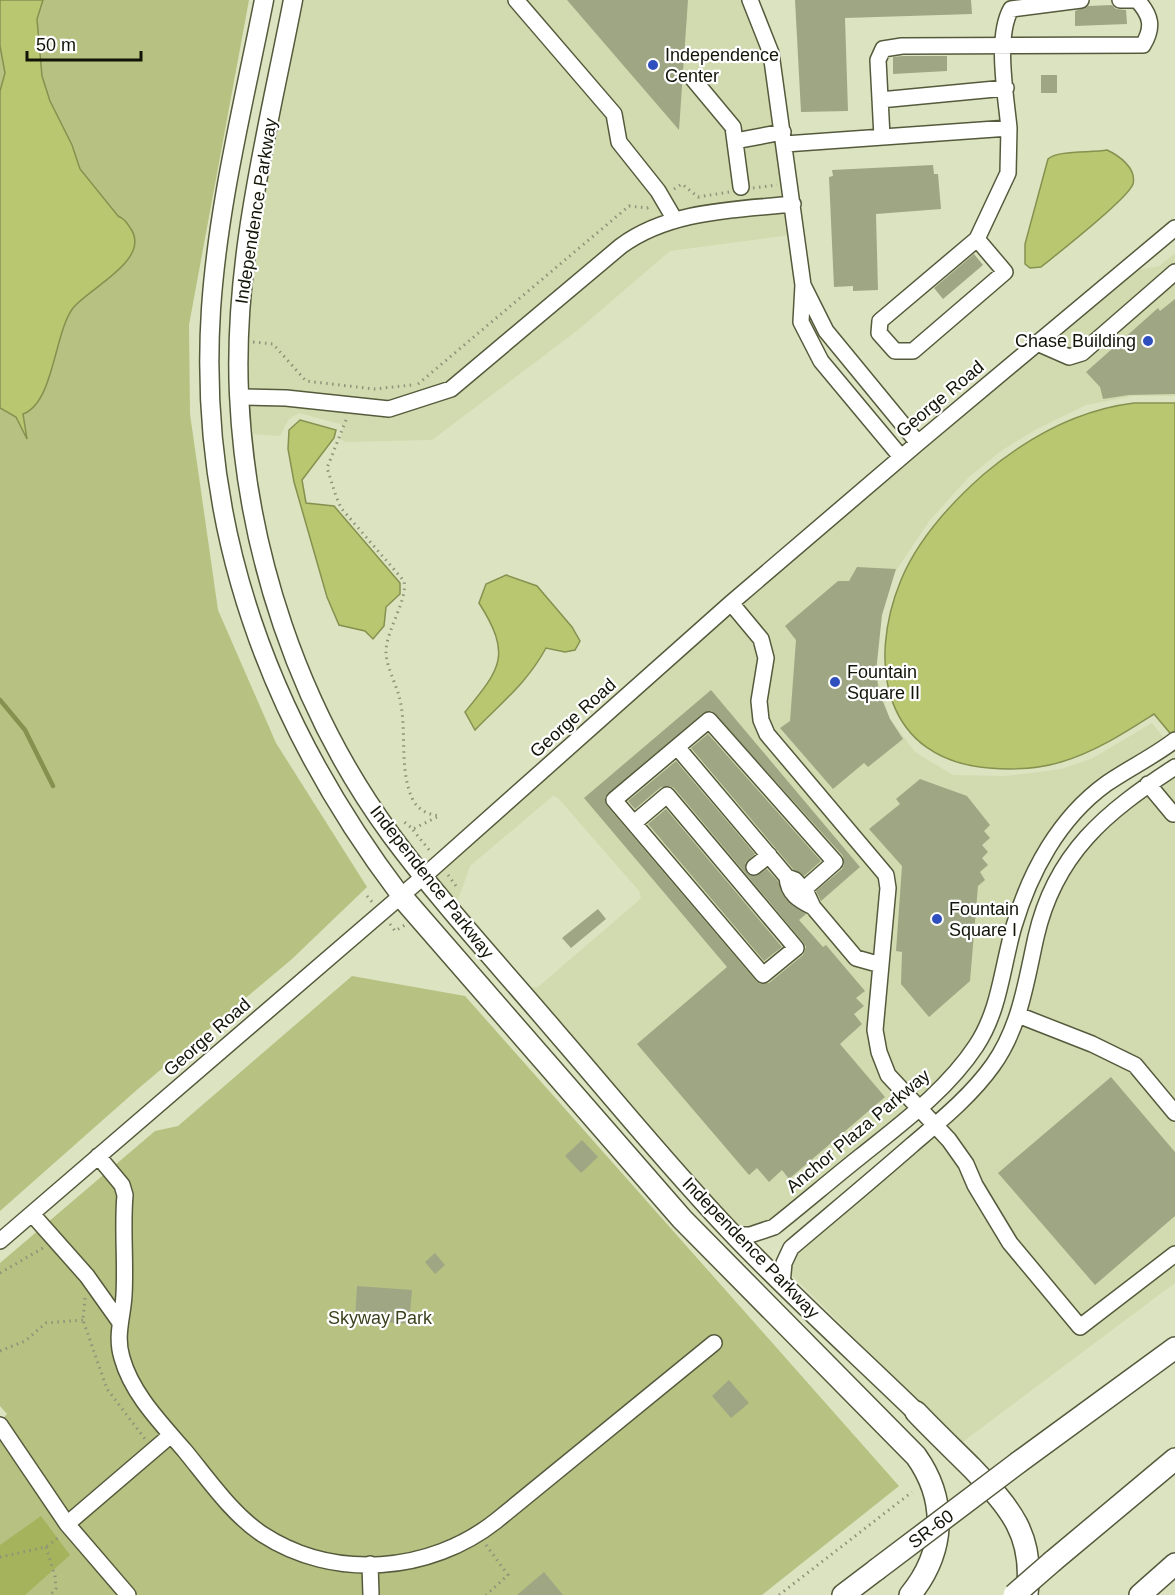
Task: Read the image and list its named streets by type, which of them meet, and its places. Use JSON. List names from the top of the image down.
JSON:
{
  "streets": {
    "highway": ["SR-60"],
    "main road": ["Independence Parkway"],
    "street": ["George Road", "Anchor Plaza Parkway"]
  },
  "crossings": [
    ["Independence Parkway", "George Road"],
    ["Independence Parkway", "Anchor Plaza Parkway"]
  ],
  "parks": ["Skyway Park"],
  "places": [
    "Independence Center",
    "Chase Building",
    "Fountain Square II",
    "Fountain Square I"
  ],
  "scale_bar": "50 m"
}
